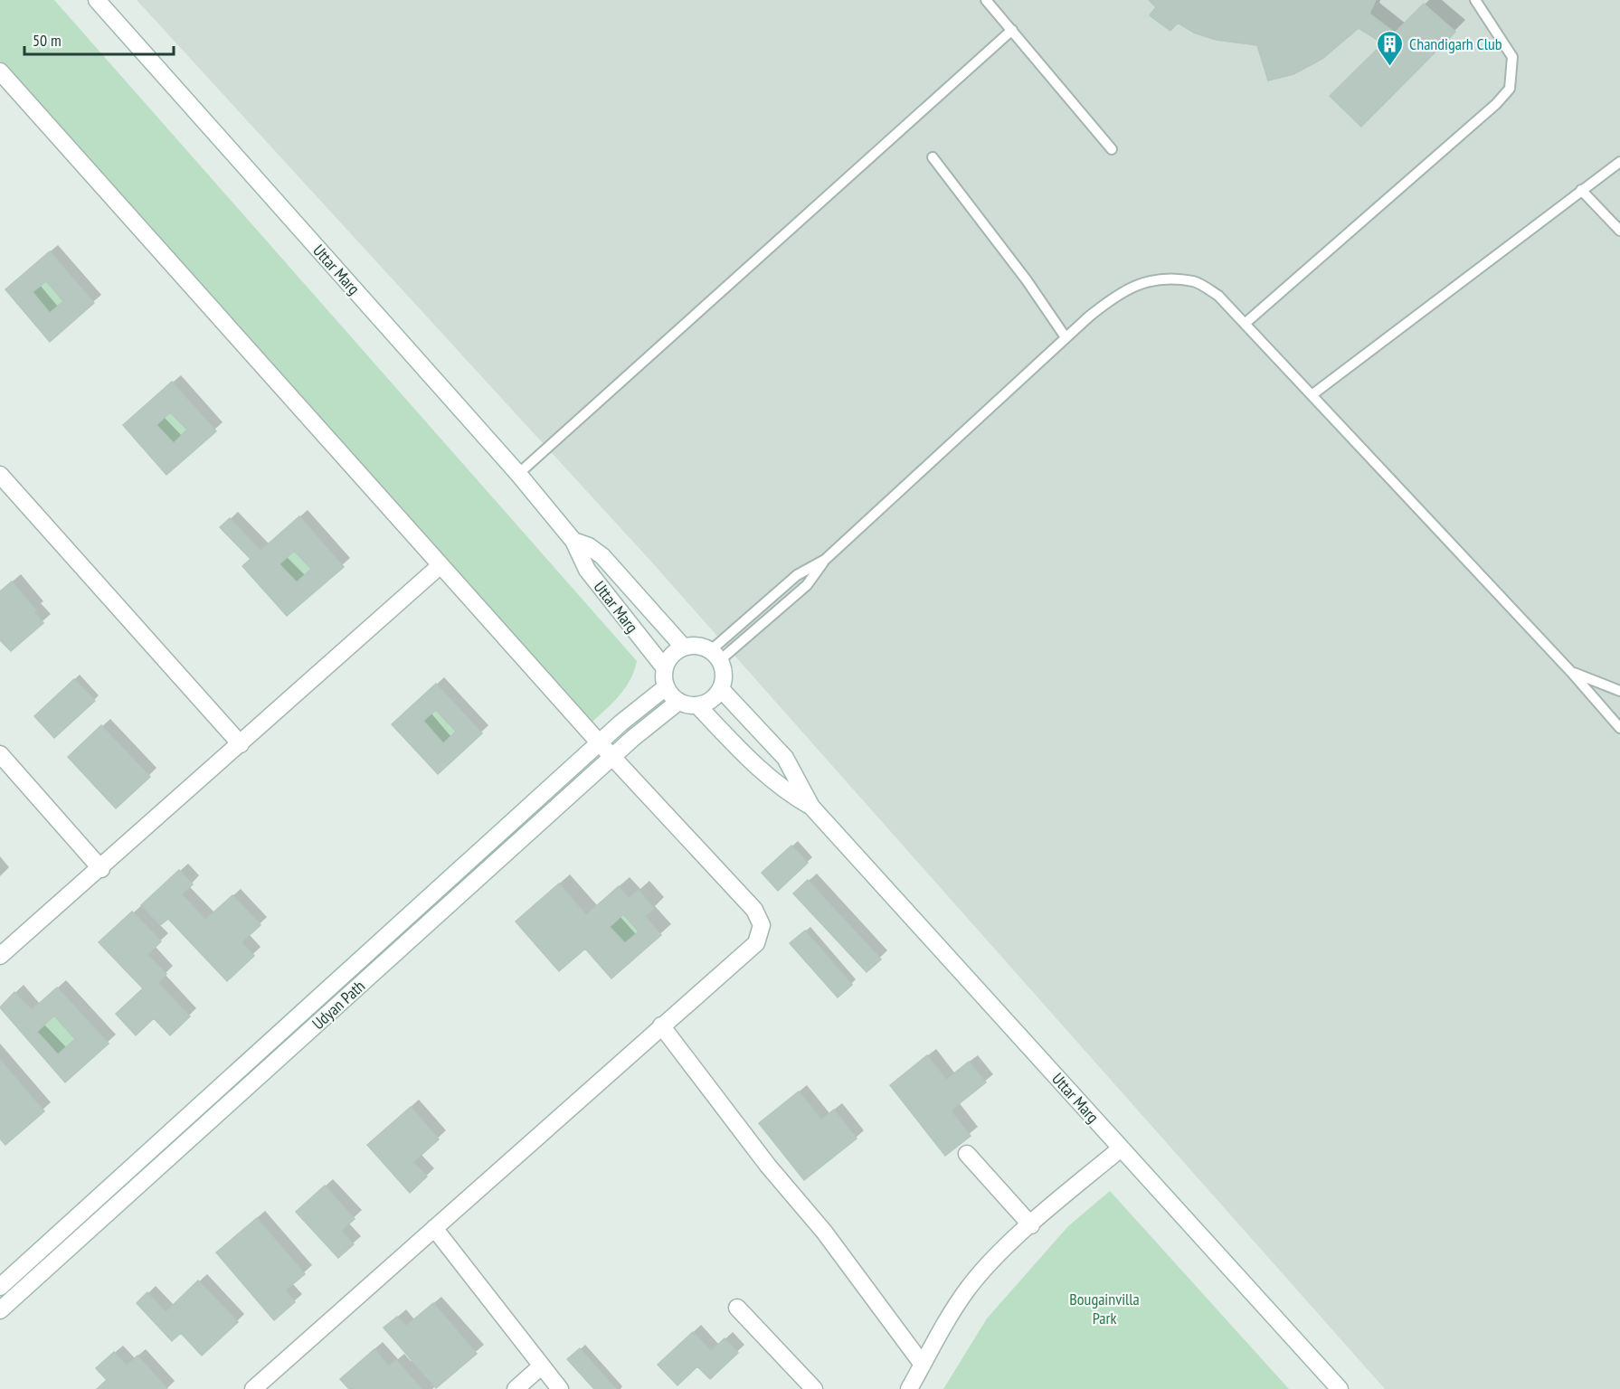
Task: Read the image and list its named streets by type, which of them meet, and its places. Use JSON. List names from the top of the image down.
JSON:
{
  "streets": {
    "street": ["Uttar Marg", "Udyan Path"]
  },
  "crossings": [
    ["Uttar Marg", "Udyan Path"]
  ],
  "parks": ["Bougainvilla Park"],
  "places": {
    "building": ["Chandigarh Club"]
  },
  "scale_bar": "50 m"
}
